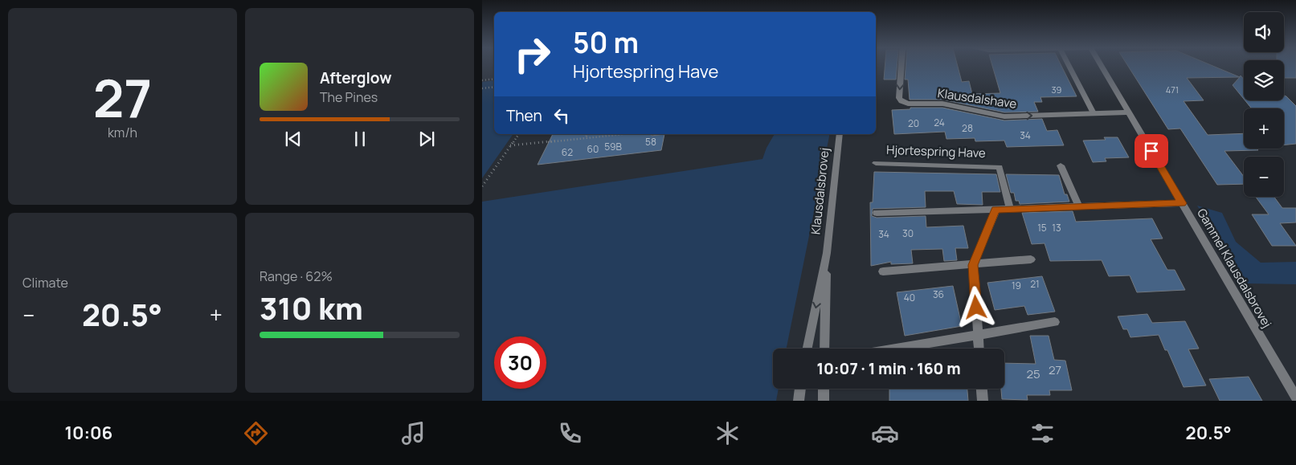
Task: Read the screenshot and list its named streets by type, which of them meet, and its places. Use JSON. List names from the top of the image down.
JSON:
{
  "streets": {
    "street": [
      "Klausdalshave",
      "Hjortespring Have",
      "Klausdalsbrovej",
      "Gammel Klausdalsbrovej"
    ]
  },
  "crossings": [
    ["Klausdalshave", "Gammel Klausdalsbrovej"]
  ],
  "one_way": ["Klausdalshave"],
  "house_numbers": [
    "39",
    "471",
    "24",
    "20",
    "28",
    "34",
    "58",
    "59B",
    "60",
    "62",
    "15",
    "13",
    "30",
    "34",
    "21",
    "19",
    "36",
    "40",
    "27",
    "25"
  ],
  "page": {
    "tile": [
      ["27", "km/h"],
      "Climate",
      ["Range · 62%", "310 km"]
    ],
    "map_buttons": ["+", "−"],
    "turn": ["50 m", "Hjortespring Have"],
    "song": ["Afterglow", "The Pines"],
    "then": "Then",
    "heat": ["−", "20.5°", "+"],
    "limit": "30",
    "trip": "10:07 · 1 min · 160 m",
    "tabs": ["10:06", "20.5°"]
  }
}
